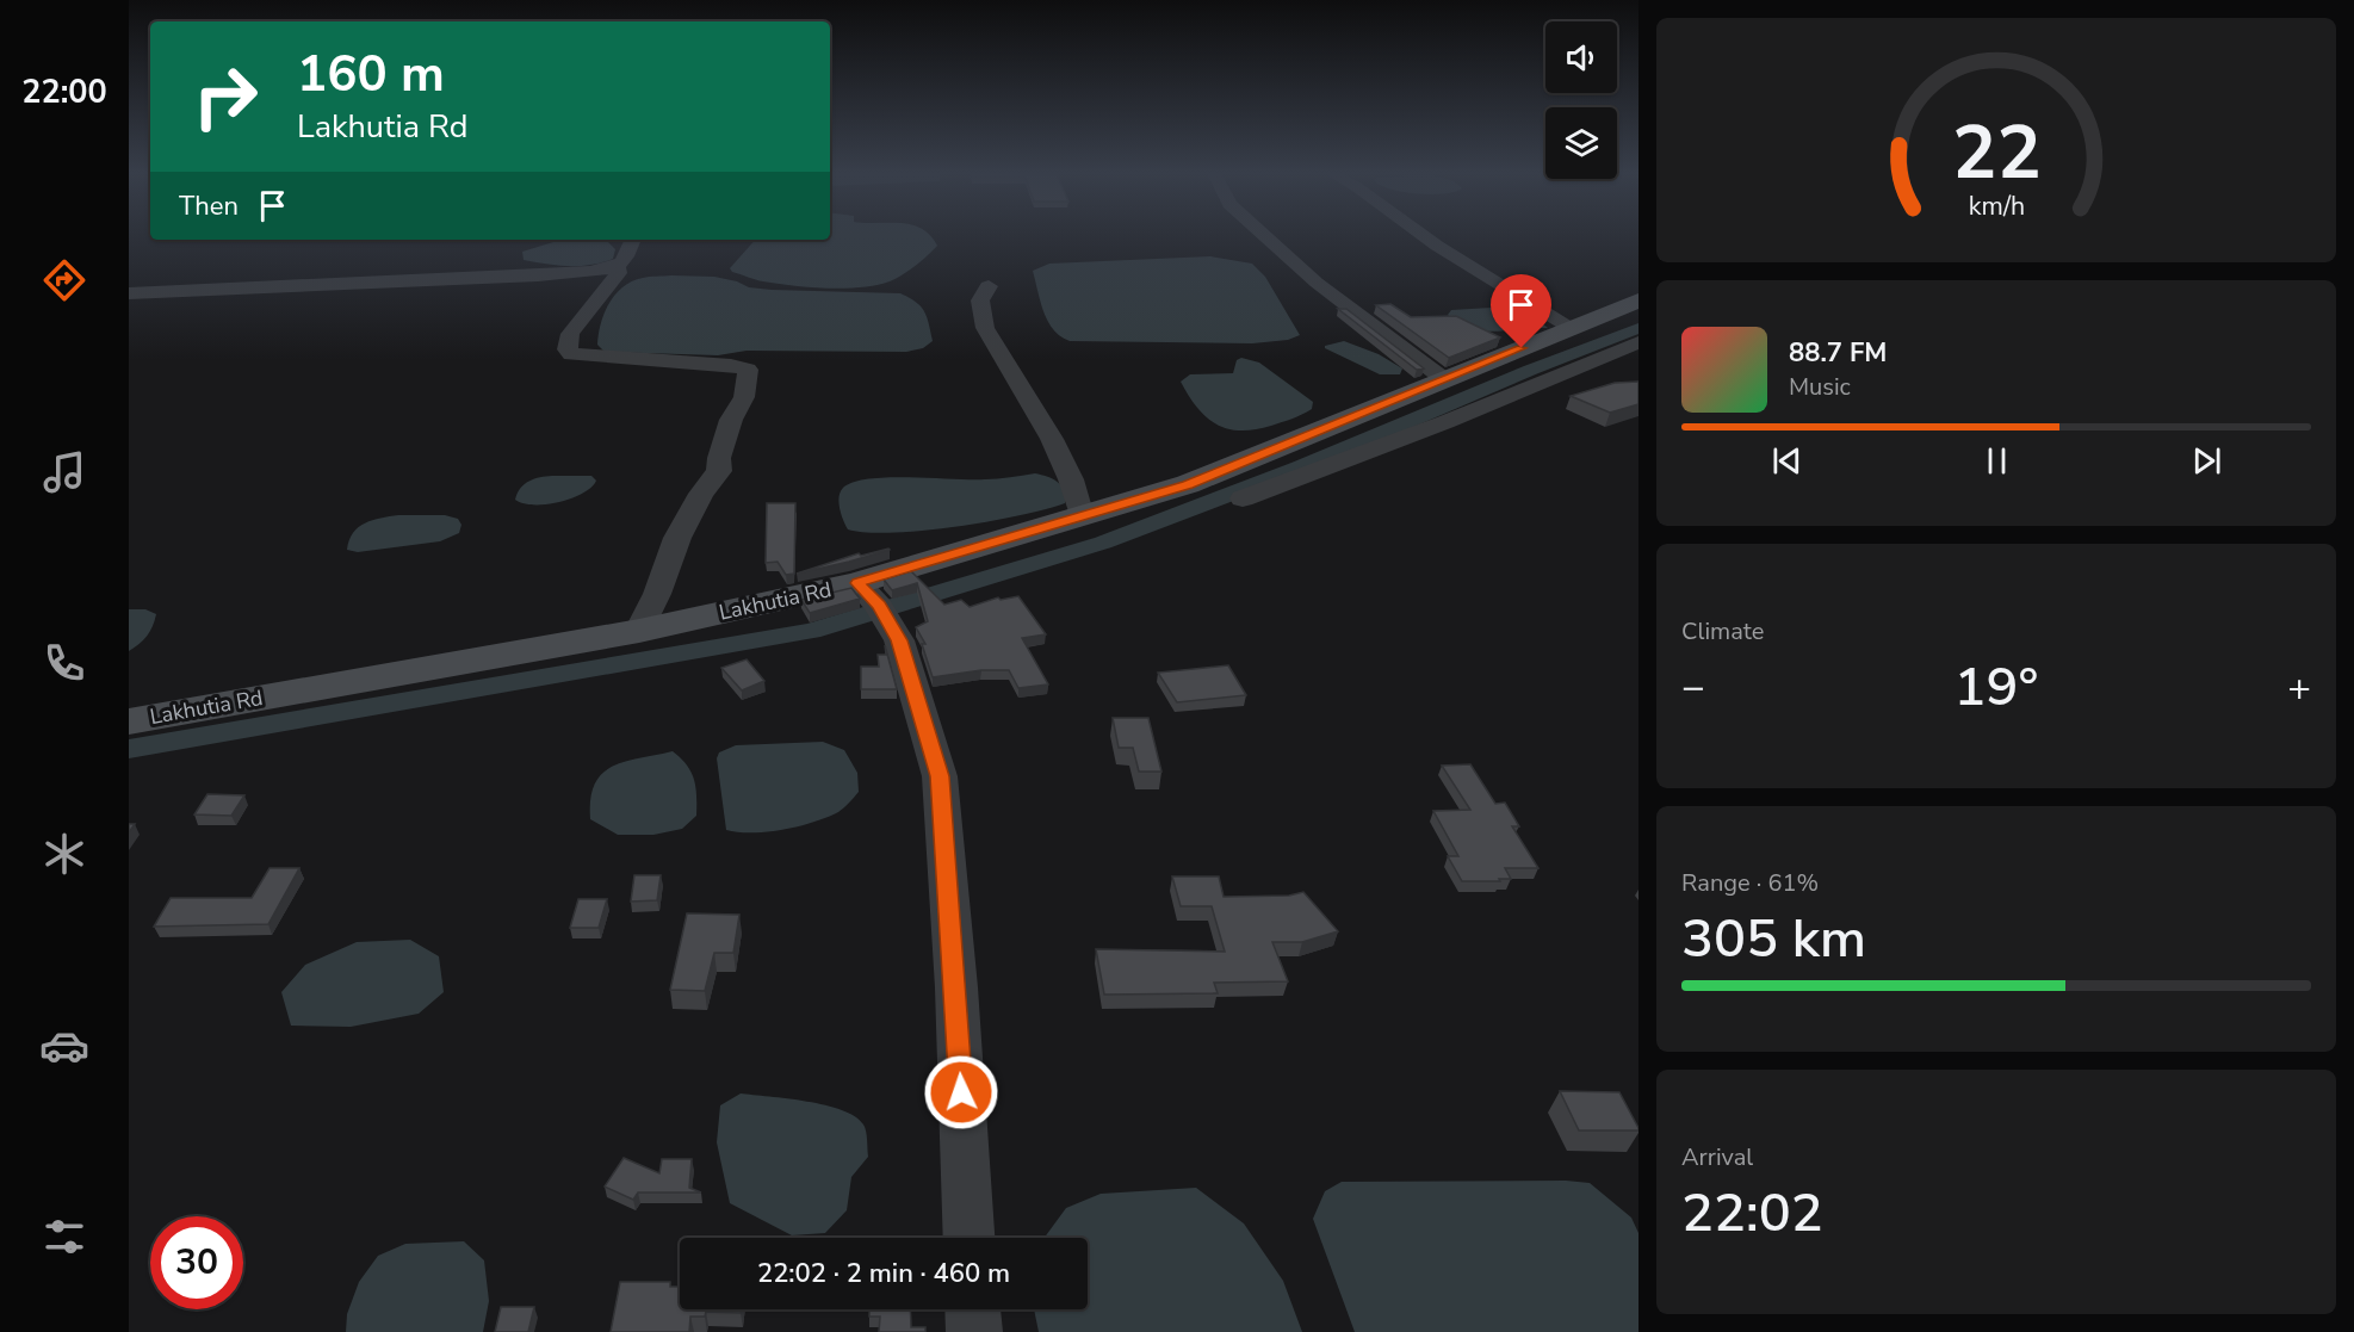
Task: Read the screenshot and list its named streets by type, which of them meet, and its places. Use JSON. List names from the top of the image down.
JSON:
{
  "streets": {
    "street": ["Lakhutia Rd"]
  },
  "page": {
    "tabs": "22:00",
    "turn": ["160 m", "Lakhutia Rd"],
    "then": "Then",
    "song": ["88.7 FM", "Music"],
    "tile": [
      "Climate",
      ["Range · 61%", "305 km"],
      ["Arrival", "22:02"]
    ],
    "heat": ["−", "19°", "+"],
    "limit": "30",
    "trip": "22:02 · 2 min · 460 m",
    "gauge": ["22", "km/h"]
  }
}
